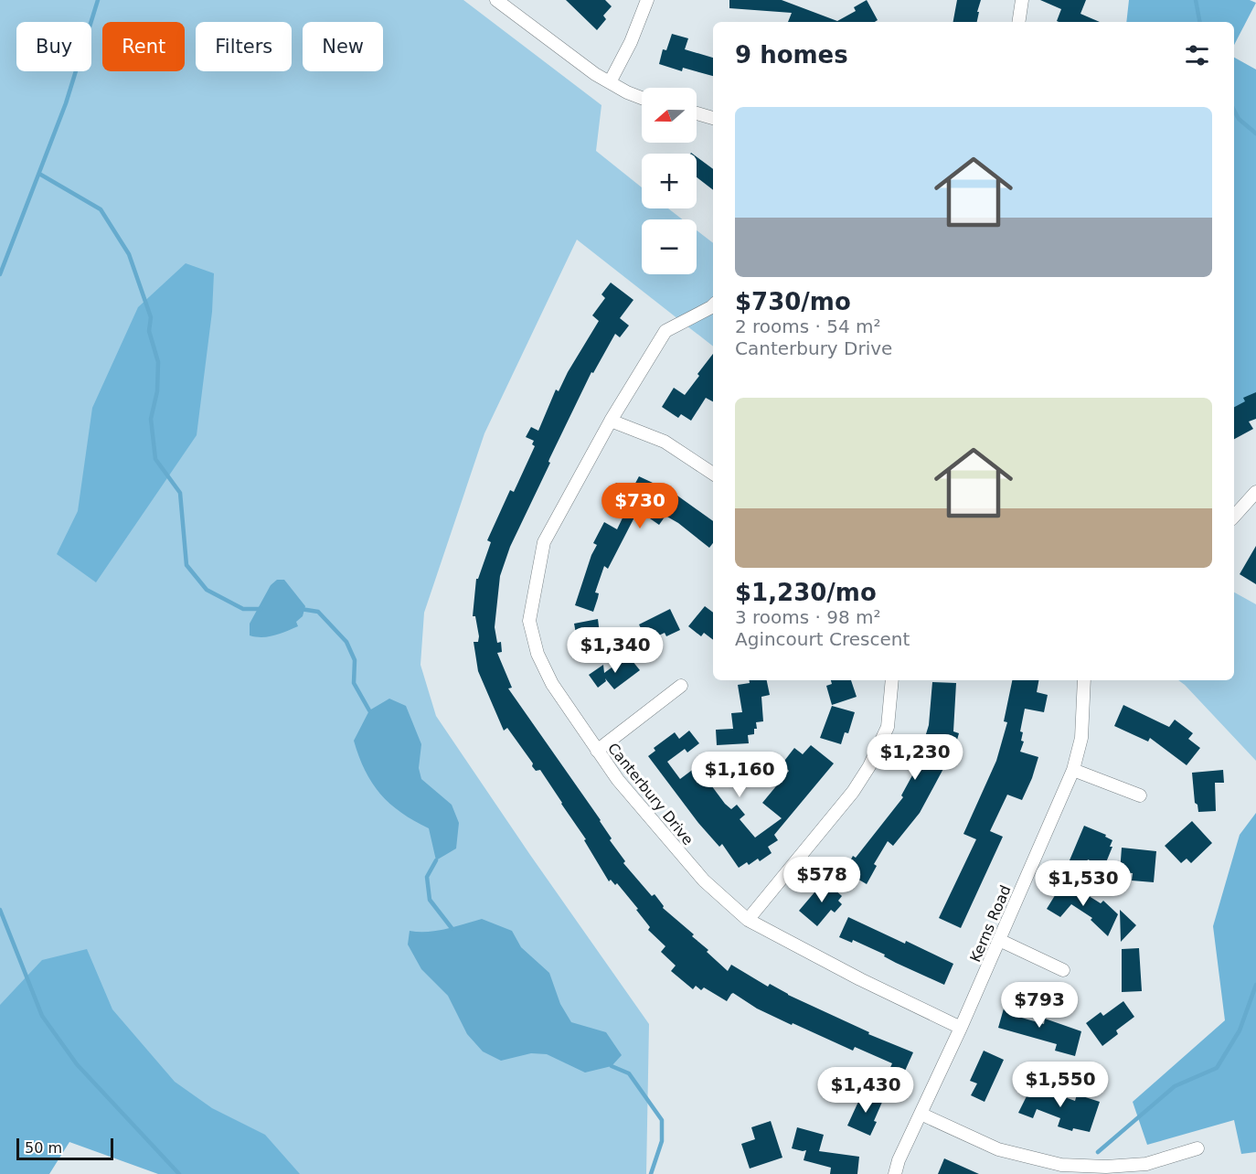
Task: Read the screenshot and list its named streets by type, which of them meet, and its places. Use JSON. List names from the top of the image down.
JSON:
{
  "streets": {
    "street": ["Canterbury Drive", "Kerns Road"]
  },
  "crossings": [
    ["Canterbury Drive", "Kerns Road"]
  ],
  "scale_bar": "50 m",
  "north": "left",
  "page": {
    "chip": [
      "Buy",
      "Rent",
      "Filters",
      "New"
    ],
    "heading": "9 homes",
    "map_buttons": ["+", "−"],
    "list": [
      {
        "name": "$730/mo",
        "note": "2 rooms · 54 m² · Canterbury Drive"
      },
      {
        "name": "$1,230/mo",
        "note": "3 rooms · 98 m² · Agincourt Crescent"
      }
    ],
    "price": [
      "$730",
      "$1,340",
      "$1,230",
      "$1,160",
      "$578",
      "$1,530",
      "$793",
      "$1,550",
      "$1,430"
    ],
    "scale": "50 m"
  }
}
